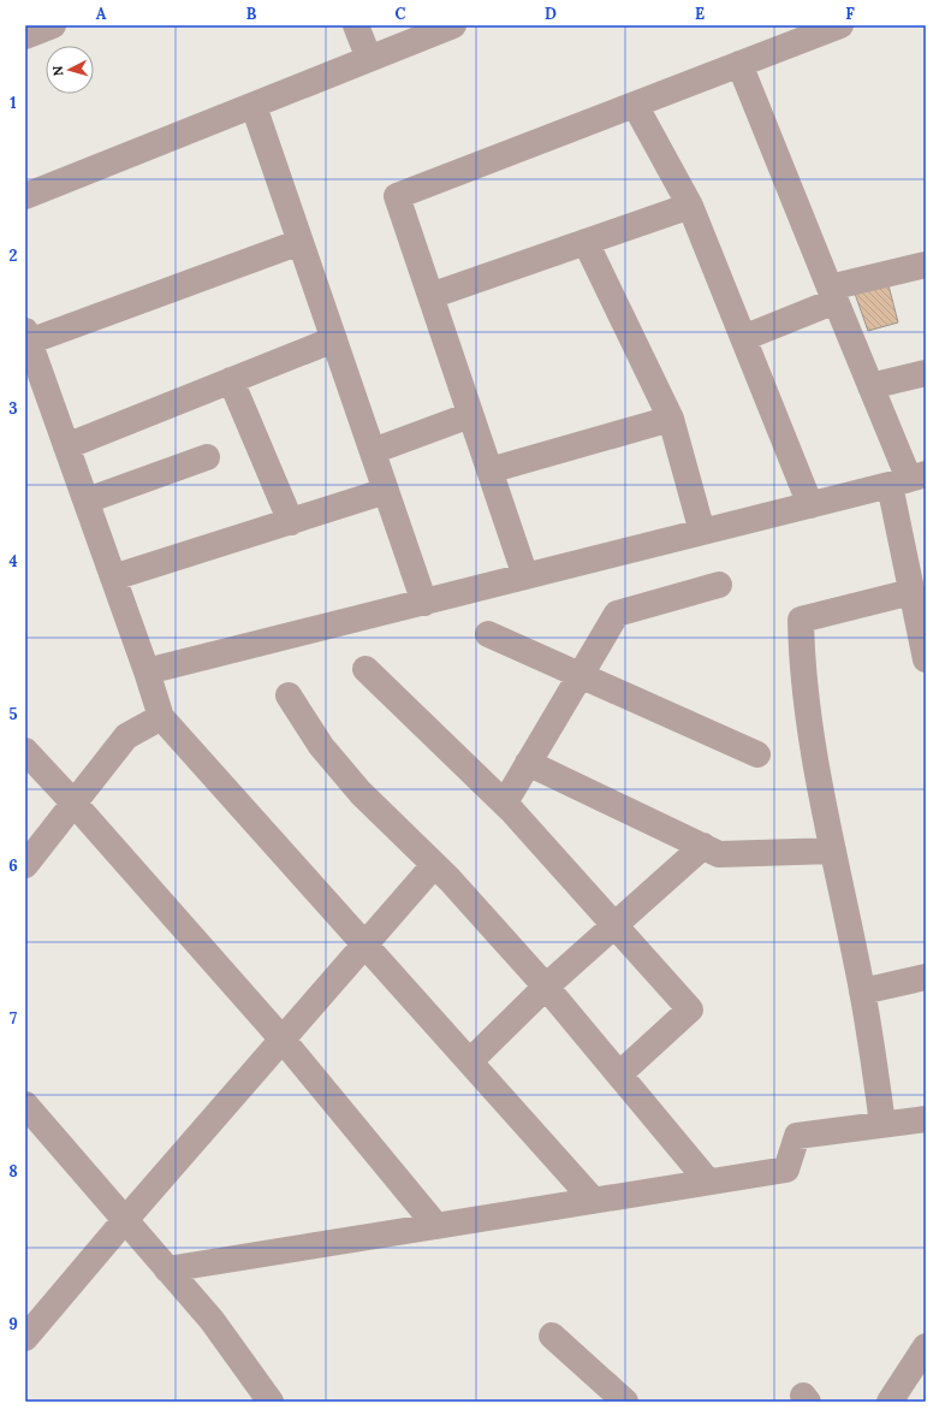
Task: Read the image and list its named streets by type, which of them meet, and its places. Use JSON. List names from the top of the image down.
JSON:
{
  "north": "left",
  "grid": {
    "columns": [
      "A",
      "B",
      "C",
      "D",
      "E",
      "F"
    ],
    "rows": [
      "1",
      "2",
      "3",
      "4",
      "5",
      "6",
      "7",
      "8",
      "9"
    ]
  }
}
